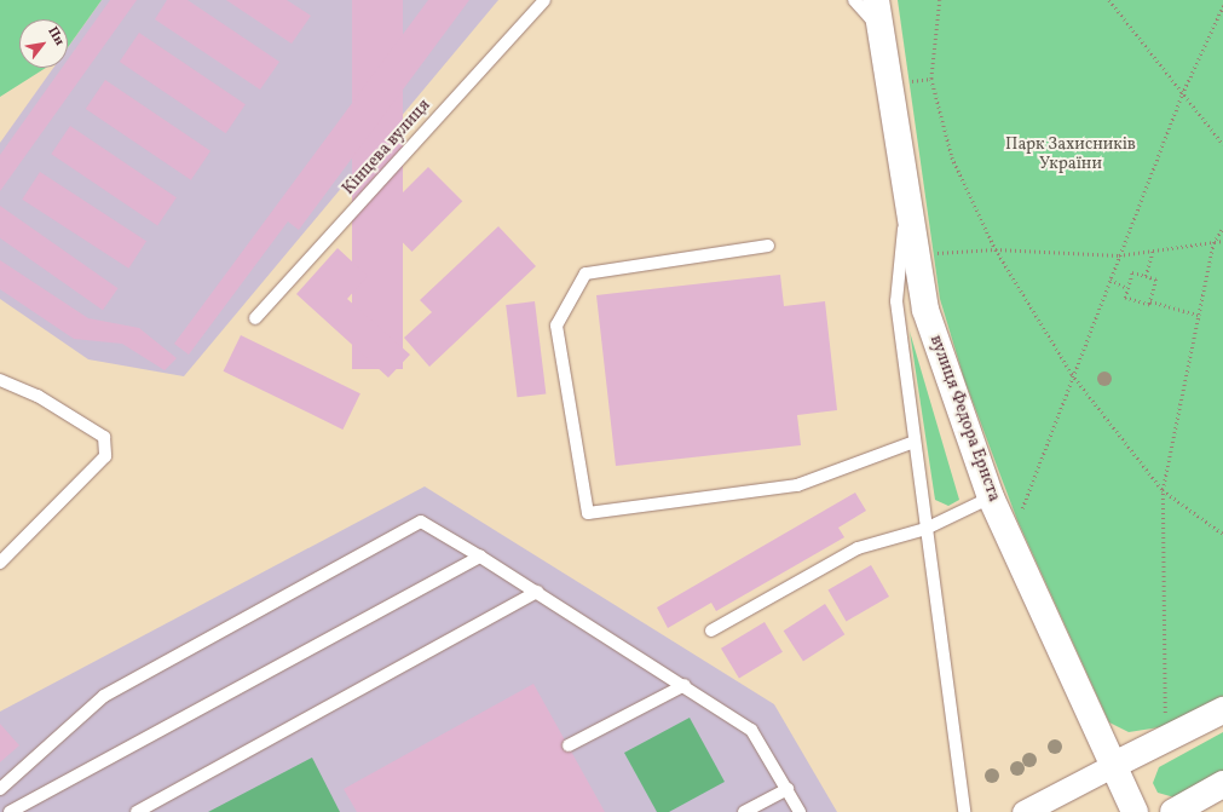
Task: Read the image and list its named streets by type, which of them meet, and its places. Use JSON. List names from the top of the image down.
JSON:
{
  "streets": {
    "main road": ["вулиця Федора Ернста"],
    "lane": ["Кінцева вулиця"]
  },
  "parks": ["Парк Захисників України"],
  "north": "top right"
}
